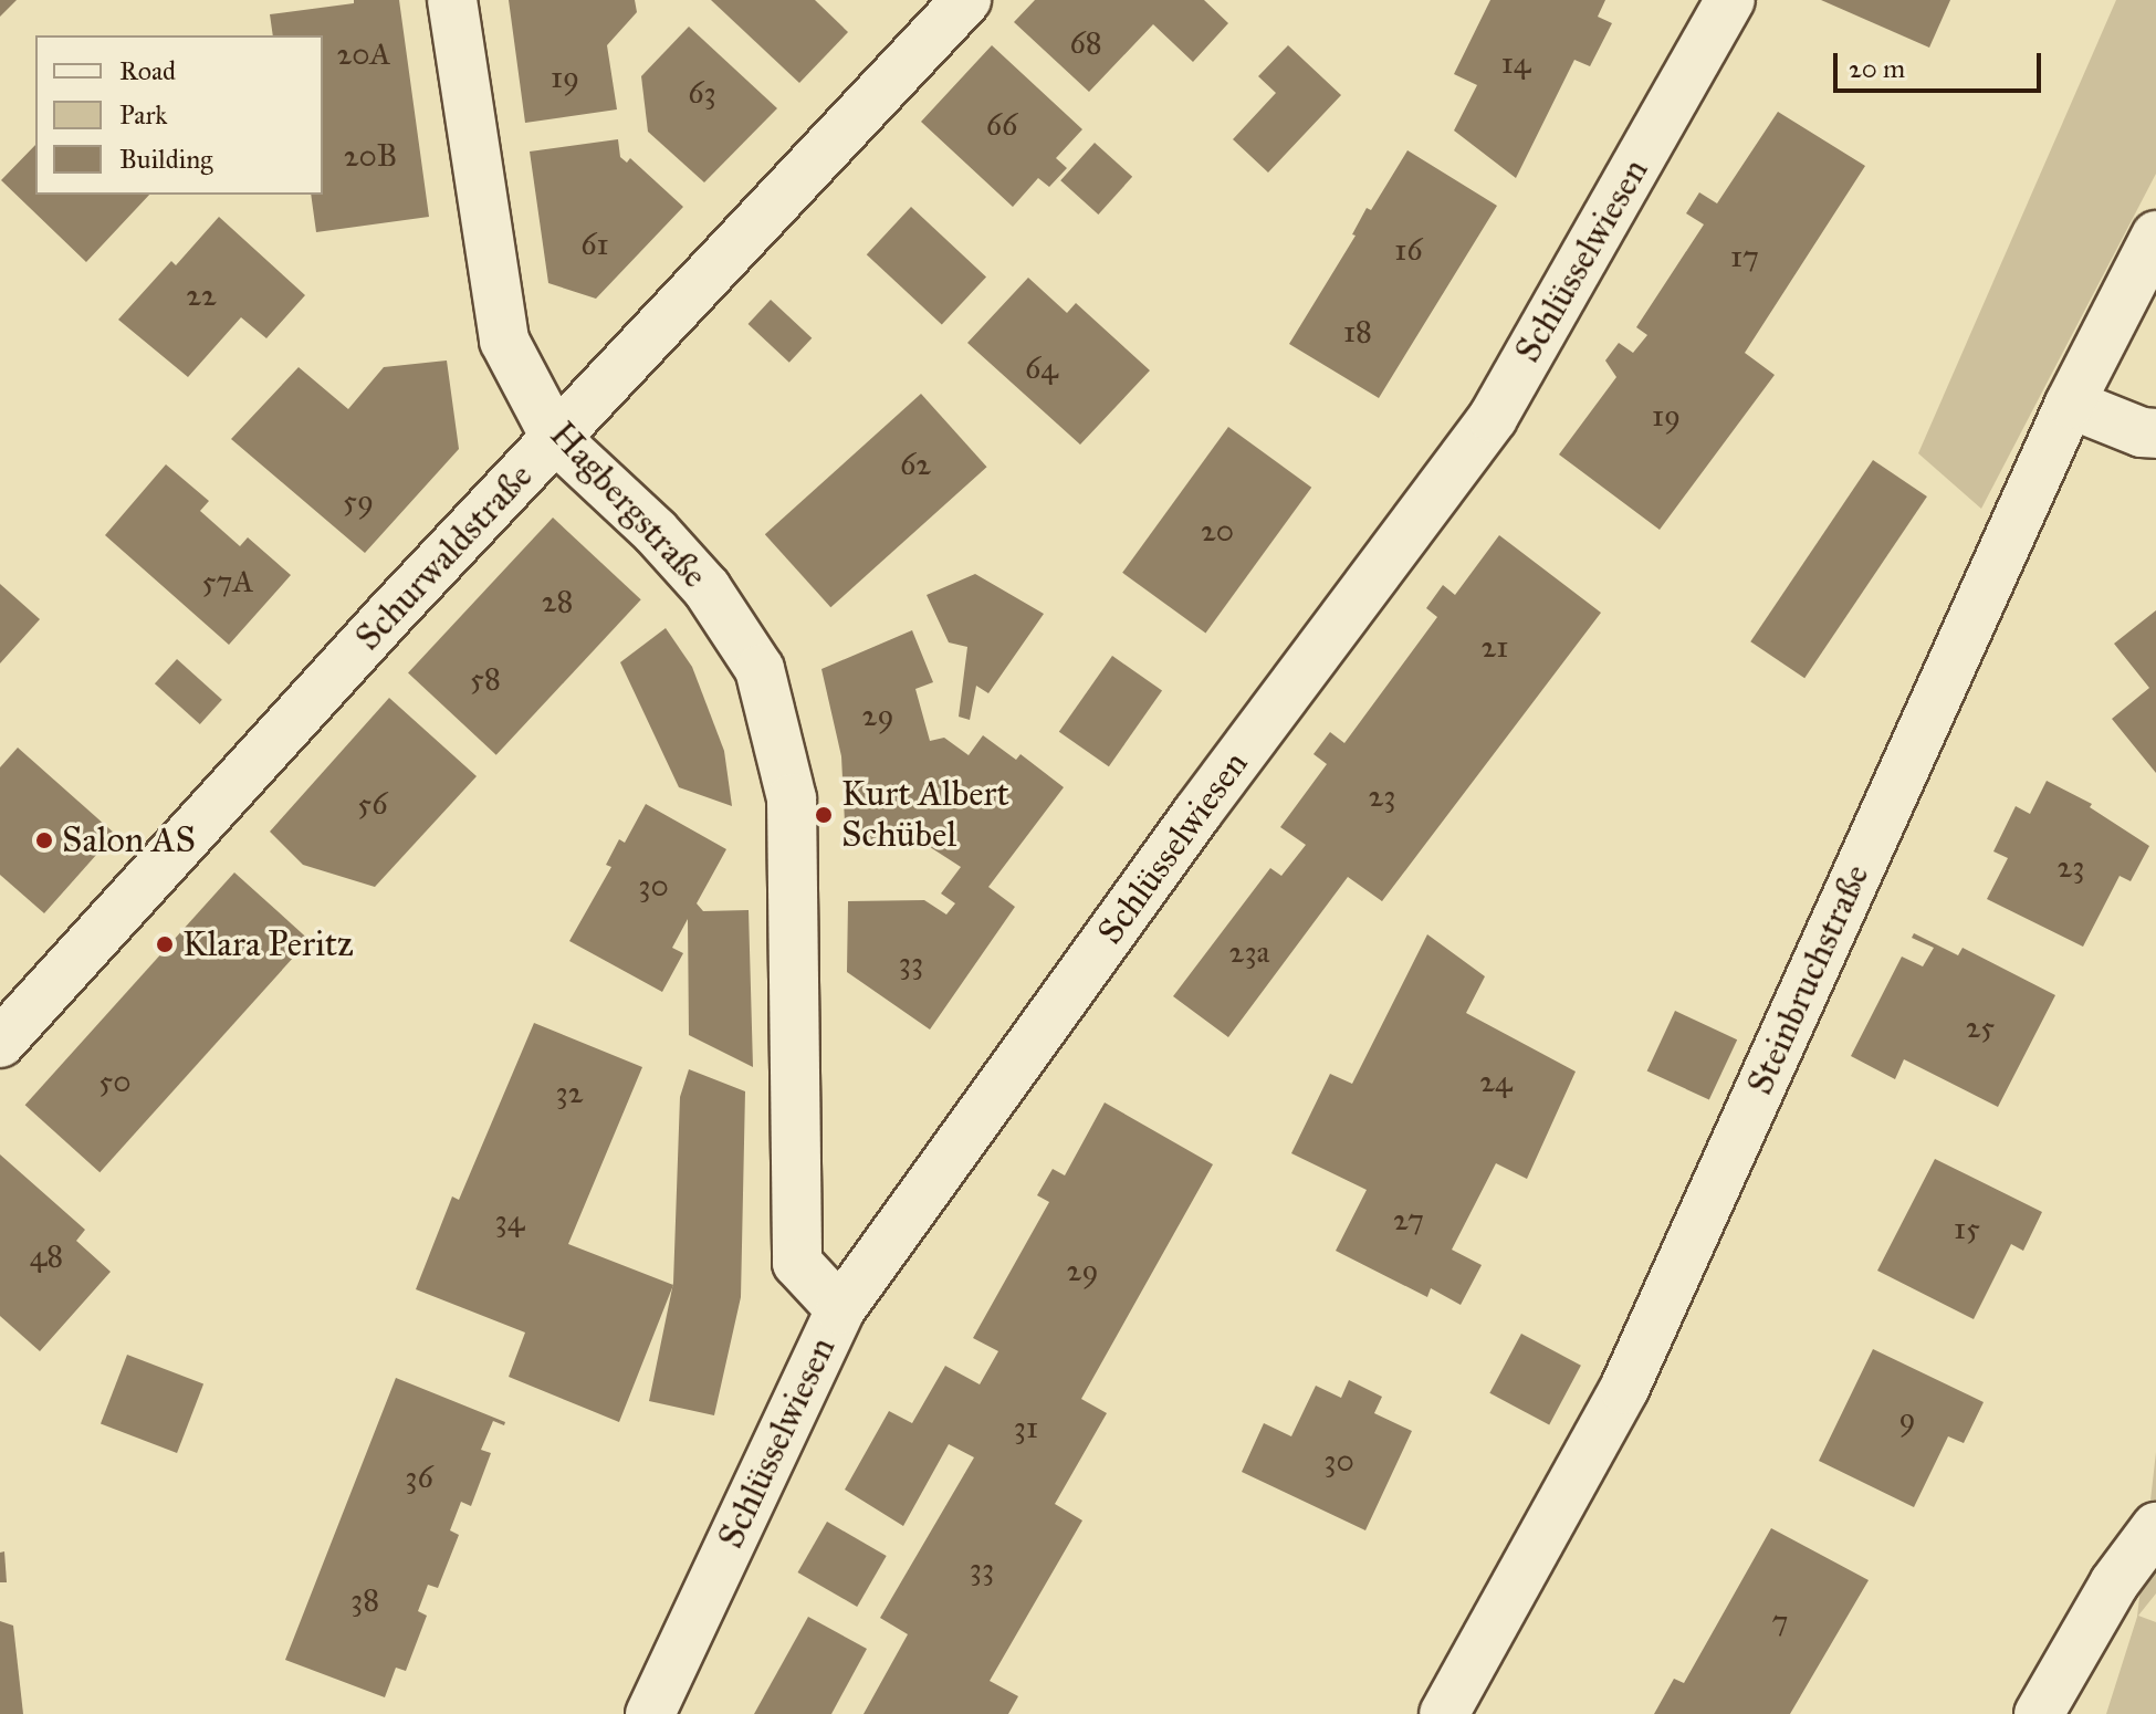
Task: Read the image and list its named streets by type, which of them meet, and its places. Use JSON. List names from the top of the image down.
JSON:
{
  "streets": {
    "street": [
      "Schlüsselwiesen",
      "Hagbergstraße",
      "Schurwaldstraße",
      "Steinbruchstraße"
    ]
  },
  "crossings": [
    ["Schlüsselwiesen", "Hagbergstraße"],
    ["Hagbergstraße", "Schurwaldstraße"]
  ],
  "places": ["Kurt Albert Schübel", "Salon AS", "Klara Peritz"],
  "house_numbers": [
    "68",
    "20A",
    "14",
    "19",
    "63",
    "66",
    "20B",
    "61",
    "16",
    "17",
    "22",
    "18",
    "64",
    "19",
    "62",
    "59",
    "20",
    "57A",
    "28",
    "21",
    "58",
    "29",
    "23",
    "56",
    "23",
    "30",
    "23a",
    "33",
    "25",
    "50",
    "24",
    "32",
    "27",
    "34",
    "15",
    "48",
    "29",
    "9",
    "31",
    "30",
    "36",
    "33",
    "38",
    "7"
  ],
  "legend": ["Road", "Park", "Building"],
  "scale_bar": "20 m"
}
